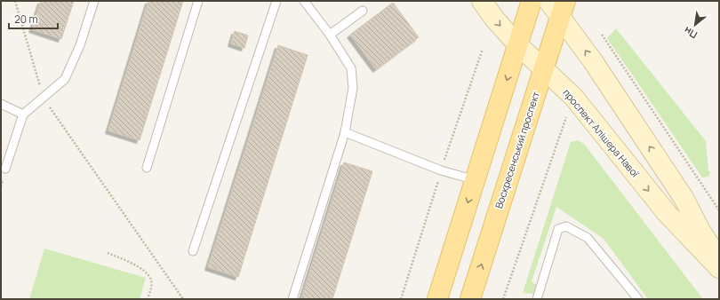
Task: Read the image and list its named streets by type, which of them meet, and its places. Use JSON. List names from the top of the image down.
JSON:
{
  "streets": {
    "main road": ["Воскресенський проспект"],
    "street": ["проспект Алішера Навої"]
  },
  "crossings": [
    ["проспект Алішера Навої", "Воскресенський проспект"]
  ],
  "scale_bar": "20 m",
  "north": "bottom left"
}
